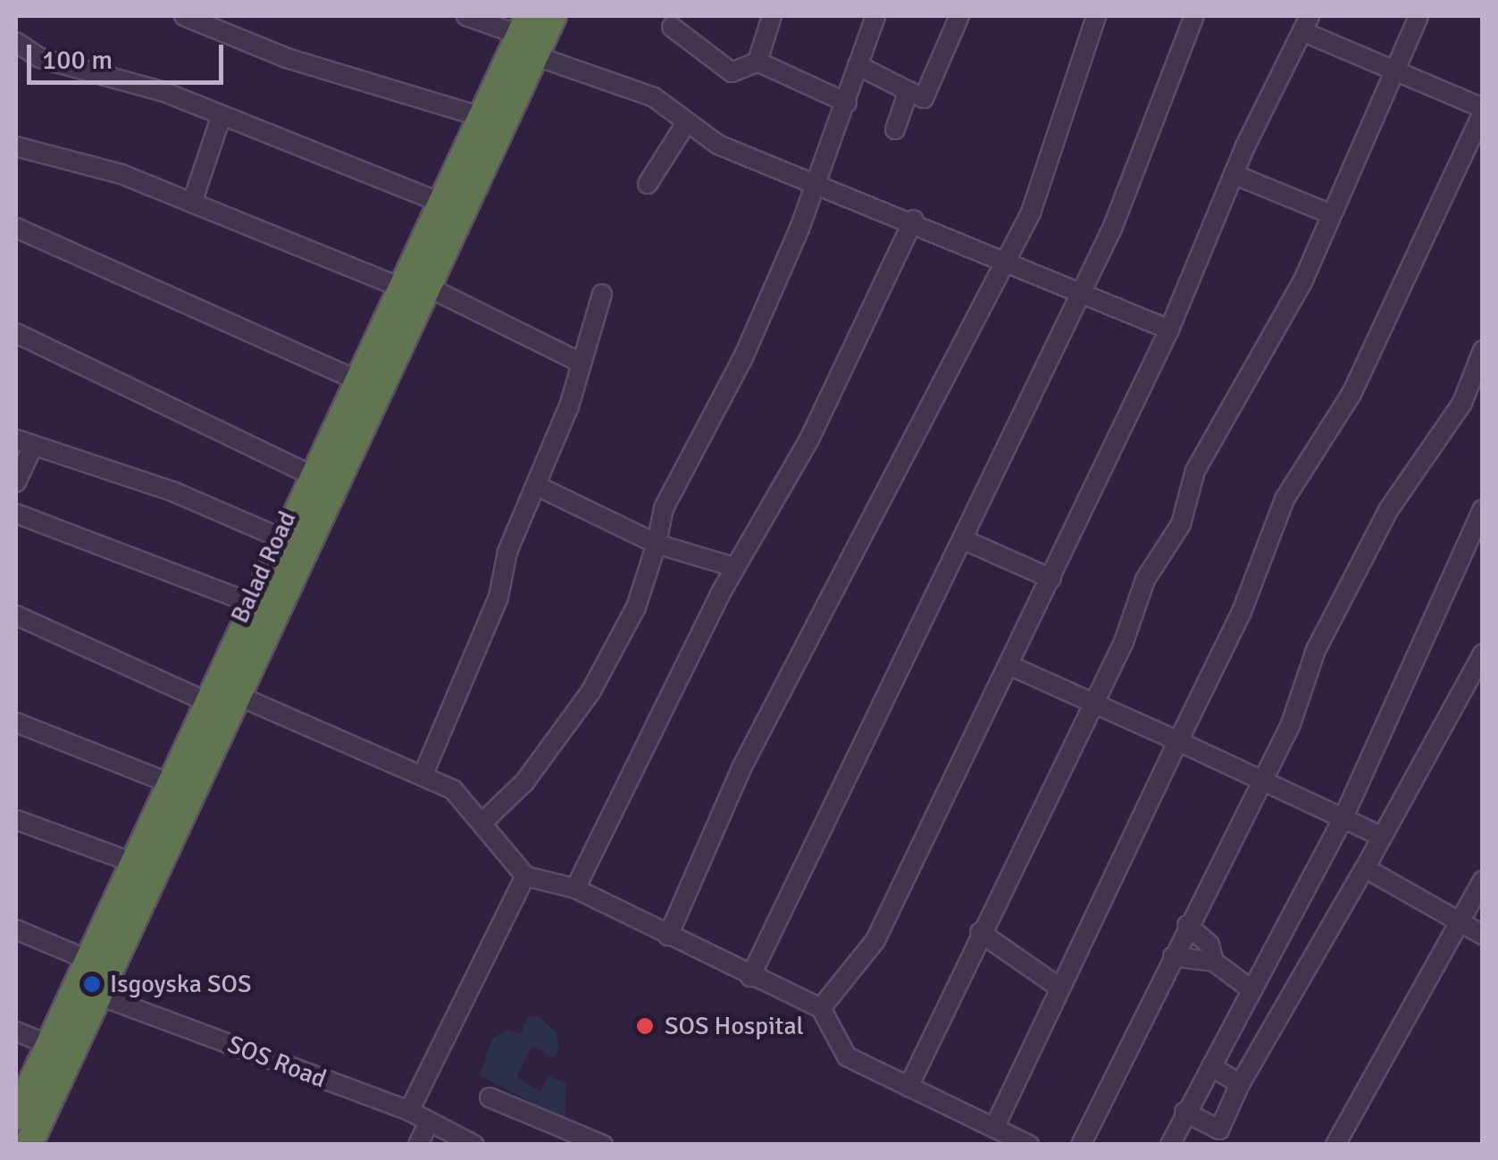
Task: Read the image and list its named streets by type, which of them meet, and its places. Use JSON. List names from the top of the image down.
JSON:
{
  "streets": {
    "highway": ["Balad Road"],
    "street": ["SOS Road"]
  },
  "crossings": [
    ["Balad Road", "SOS Road"]
  ],
  "places": ["Isgoyska SOS", "SOS Hospital"],
  "scale_bar": "100 m"
}
